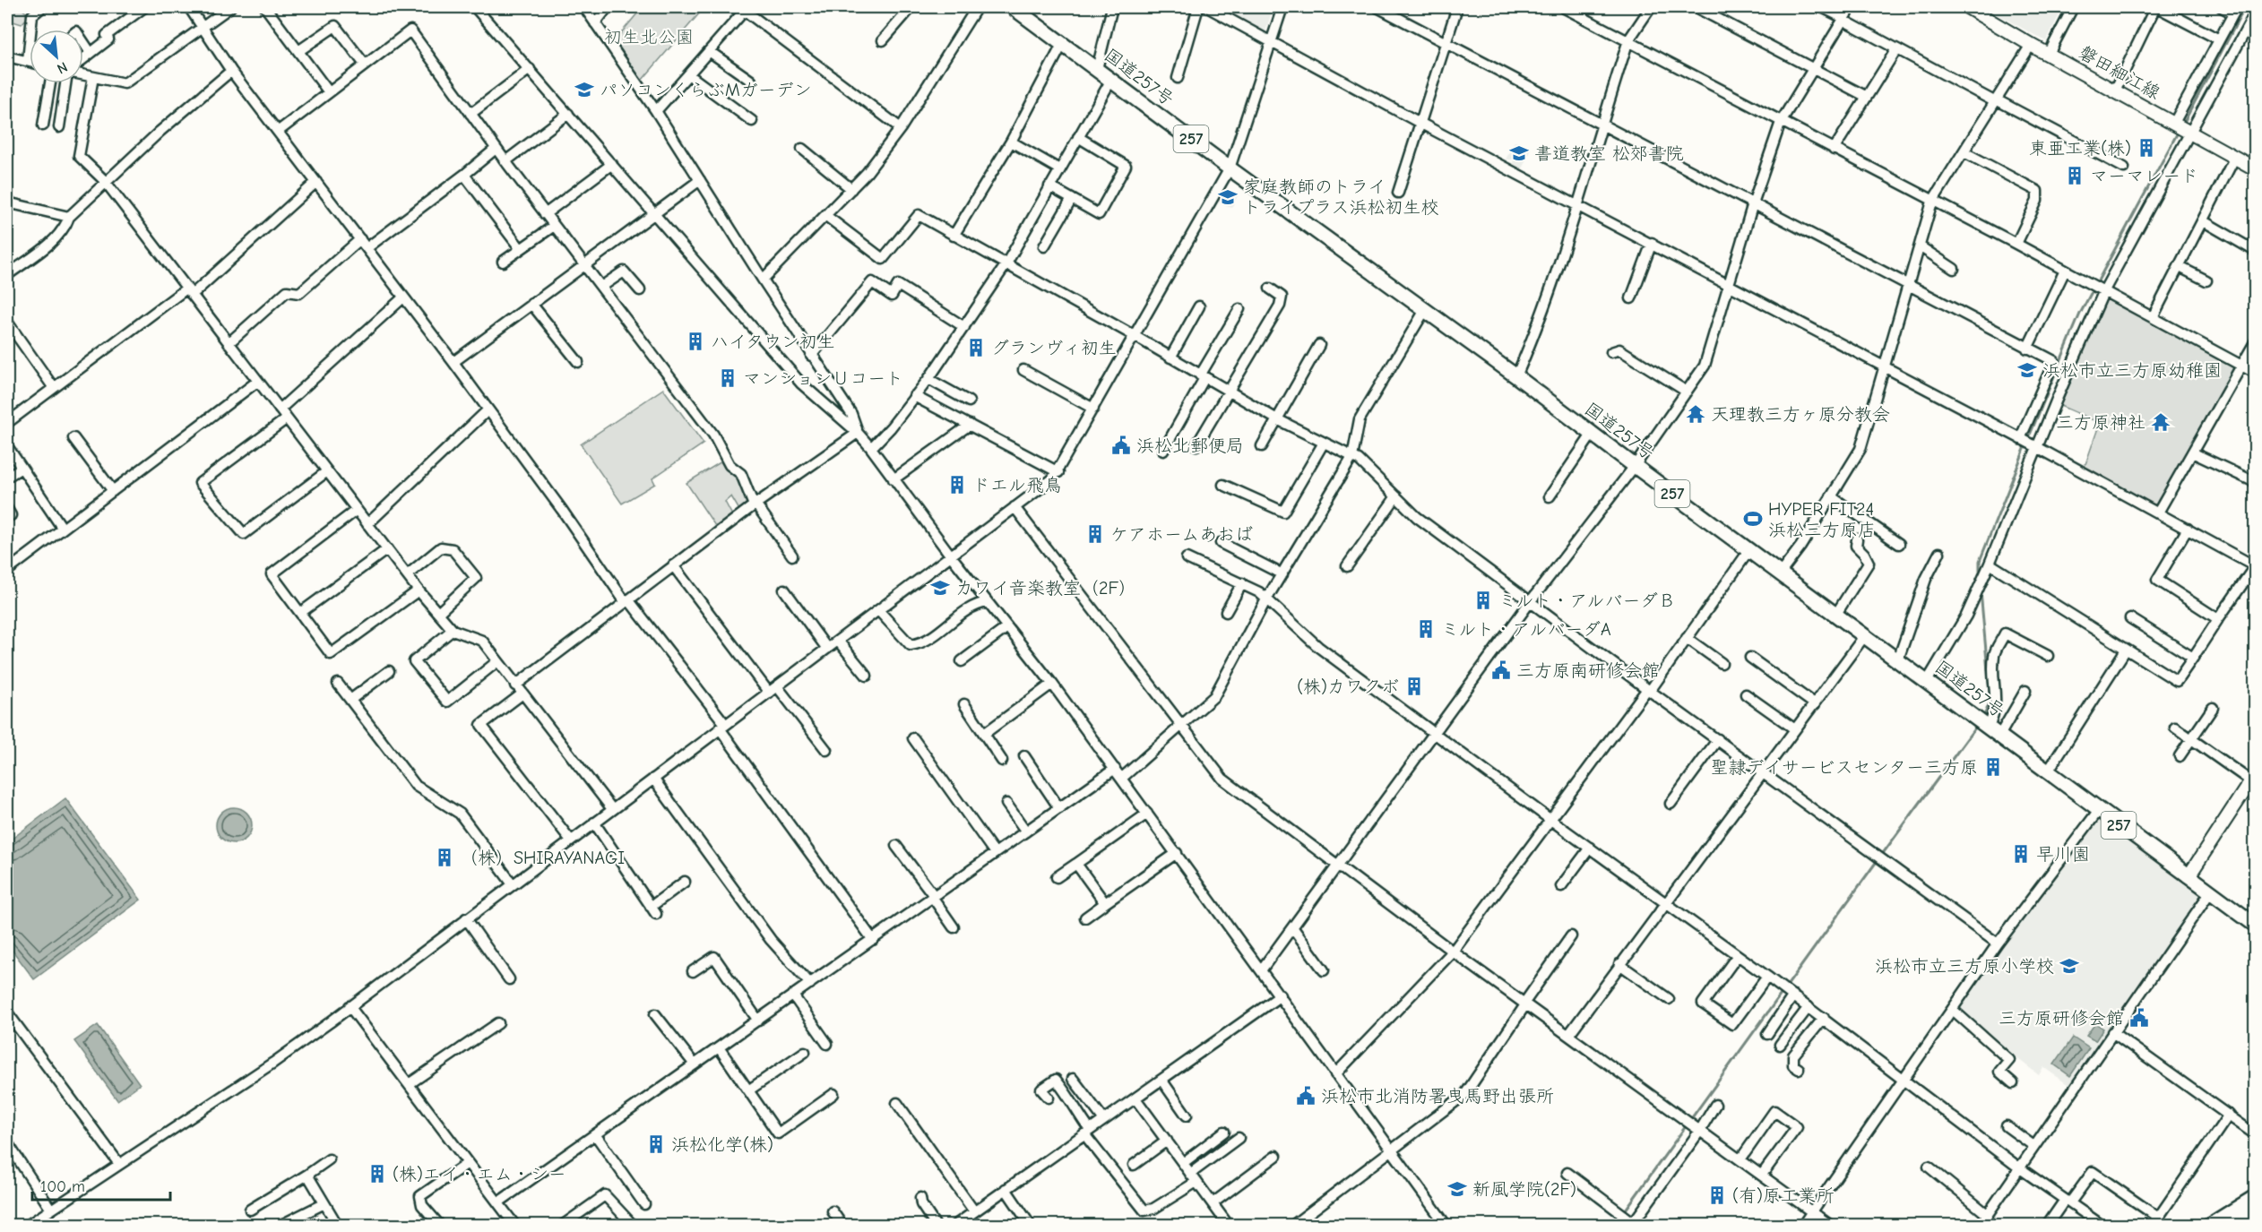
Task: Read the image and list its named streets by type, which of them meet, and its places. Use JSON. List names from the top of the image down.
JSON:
{
  "streets": {
    "highway": ["国道257号", "257"],
    "main road": ["磐田細江線"]
  },
  "parks": ["初生北公園"],
  "places": {
    "school or university": [
      "パソコンくらぶMガーデン",
      "書道教室 松郊書院",
      "家庭教師のトライ トライプラス浜松初生校",
      "浜松市立三方原幼稚園",
      "カワイ音楽教室（2F）",
      "浜松市立三方原小学校",
      "新風学院(2F)"
    ],
    "building": [
      "東亜工業(株)",
      "マーマレード",
      "ハイタウン初生",
      "グランヴィ初生",
      "マンションＵコート",
      "ドエル飛鳥",
      "ケアホームあおば",
      "ミルト・アルバーダＢ",
      "ミルト・アルバーダA",
      "(株)カワクボ",
      "聖隷デイサービスセンター三方原",
      "早川園",
      "（株）SHIRAYANAGI",
      "浜松化学(株)",
      "(株)エイ・エム・シー",
      "(有)原工業所"
    ],
    "temple": ["天理教三方ヶ原分教会", "三方原神社"],
    "public building": [
      "浜松北郵便局",
      "三方原南研修会館",
      "三方原研修会館",
      "浜松市北消防署曳馬野出張所"
    ],
    "sports": ["HYPER FIT24 浜松三方原店"]
  },
  "scale_bar": "100 m",
  "north": "bottom right"
}
